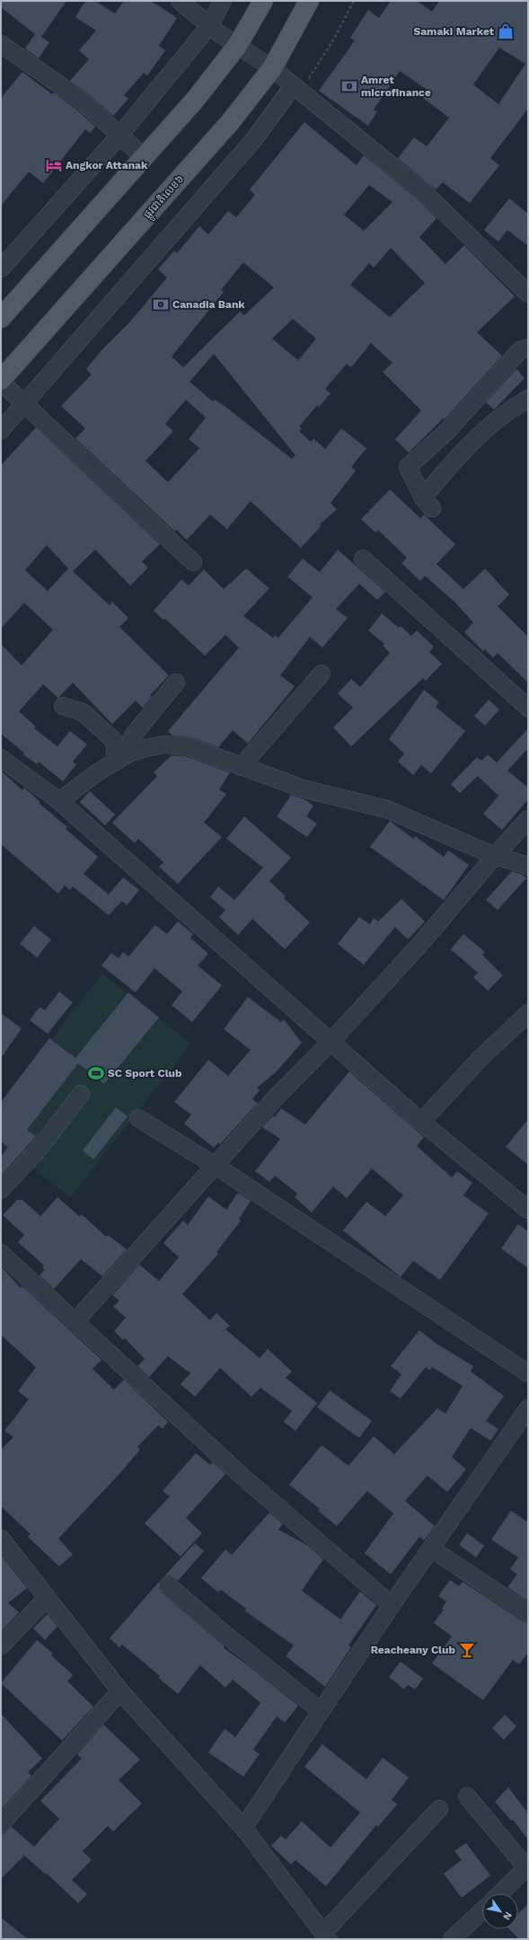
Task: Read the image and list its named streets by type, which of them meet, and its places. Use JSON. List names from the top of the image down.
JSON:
{
  "streets": {
    "main road": ["ផ្លូវជាតិលេខ៦"]
  },
  "places": {
    "shop": ["Samaki Market"],
    "bank": ["Amret microfinance", "Canadia Bank"],
    "hotel": ["Angkor Attanak"],
    "sports": ["SC Sport Club"],
    "bar": ["Reacheany Club"]
  },
  "north": "bottom right"
}
